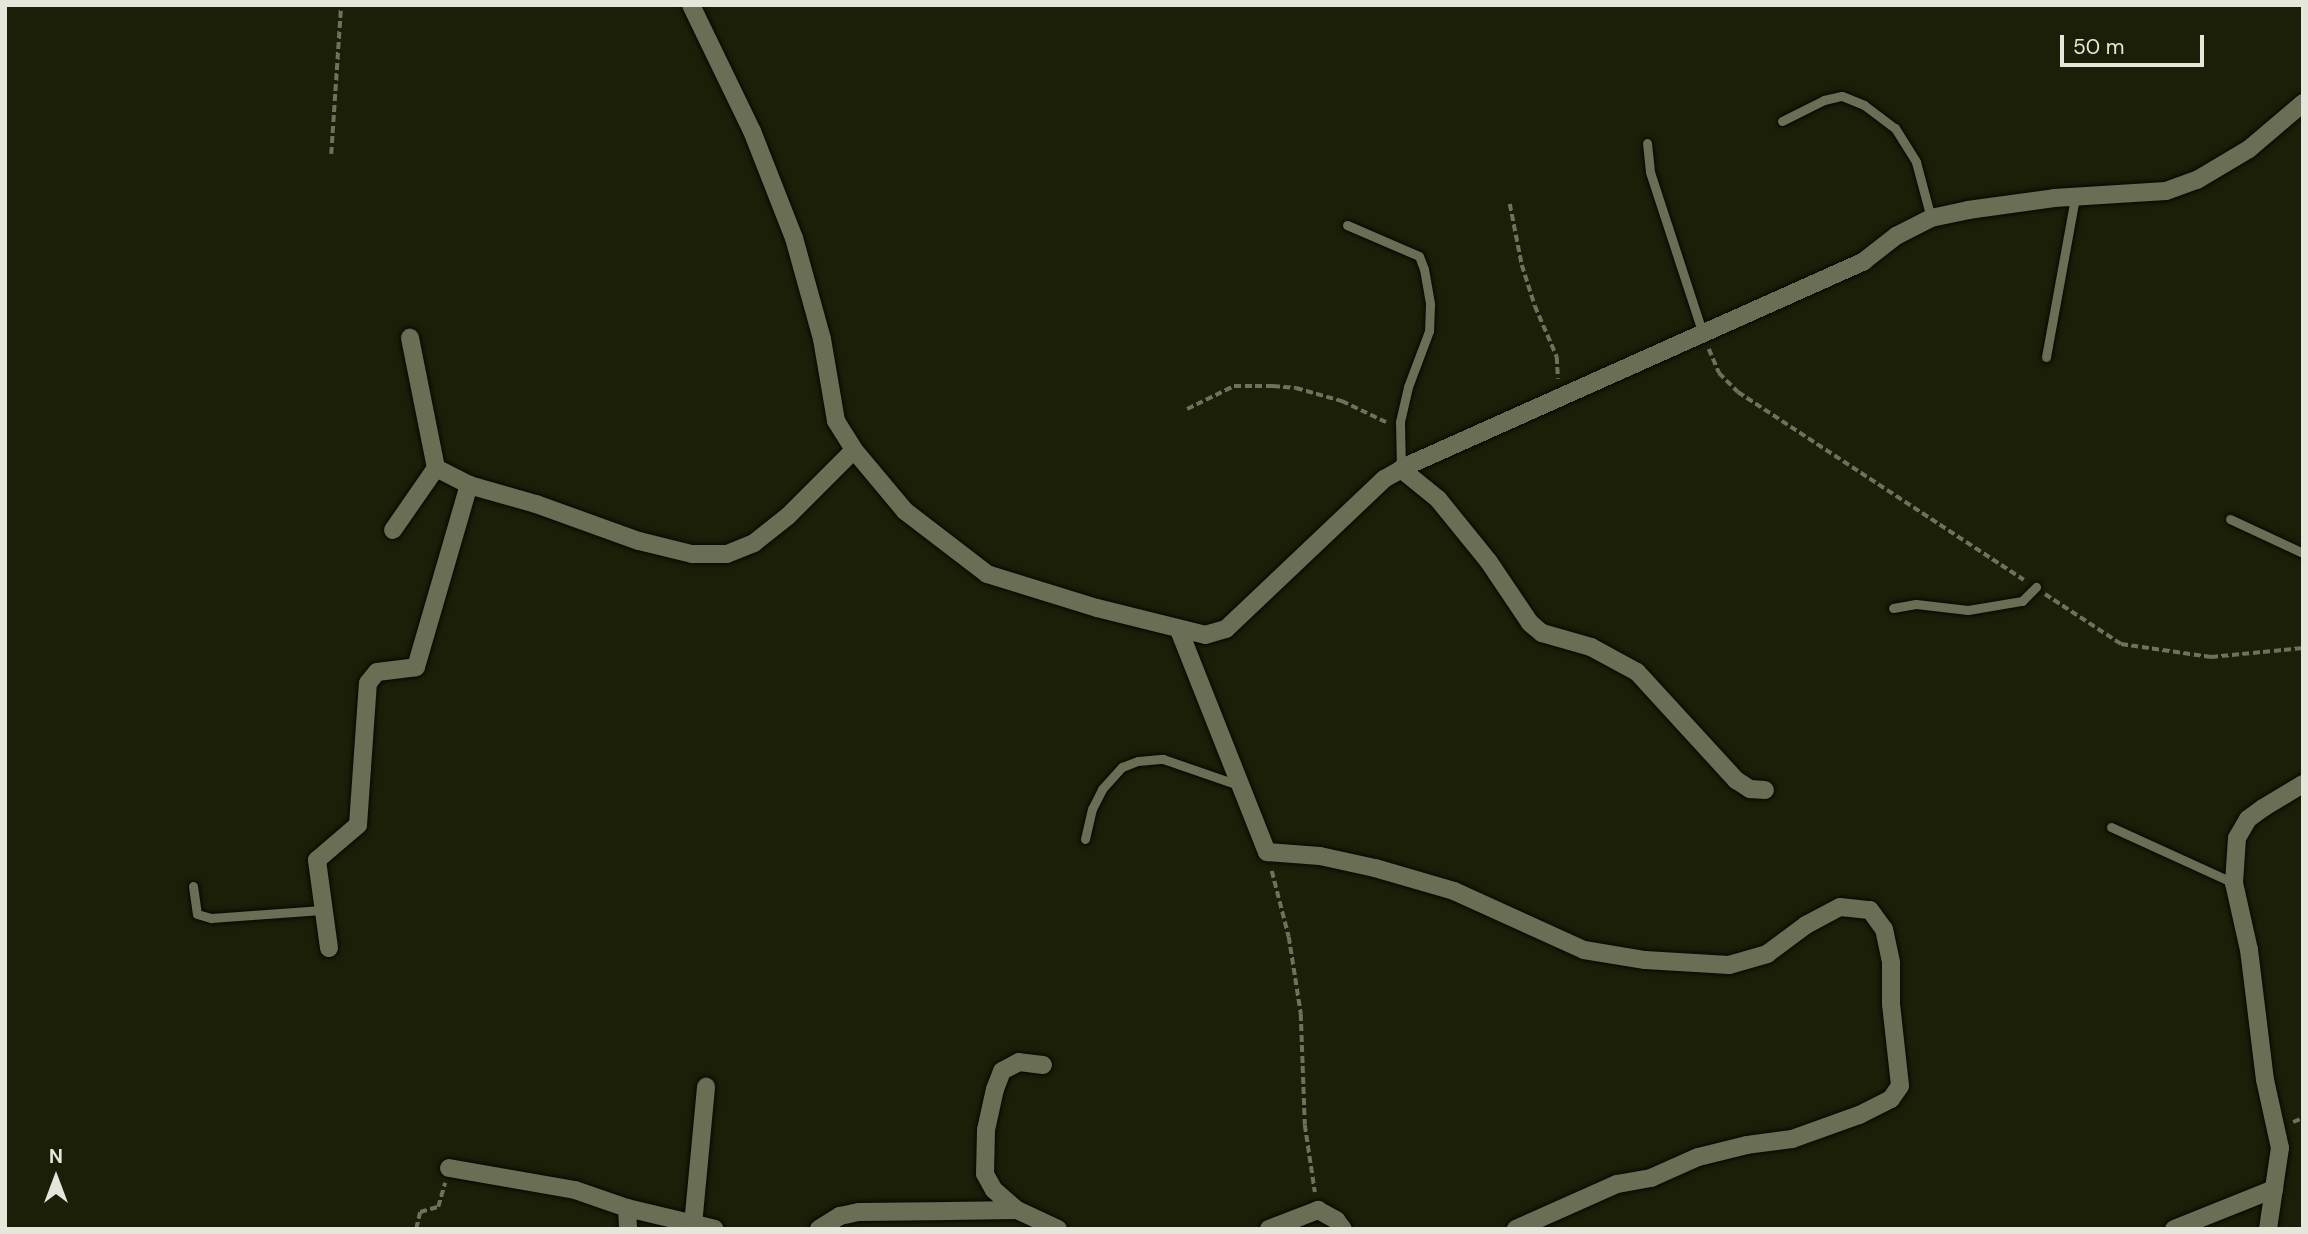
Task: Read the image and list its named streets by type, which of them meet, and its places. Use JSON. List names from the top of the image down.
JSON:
{
  "scale_bar": "50 m",
  "north": "top"
}
